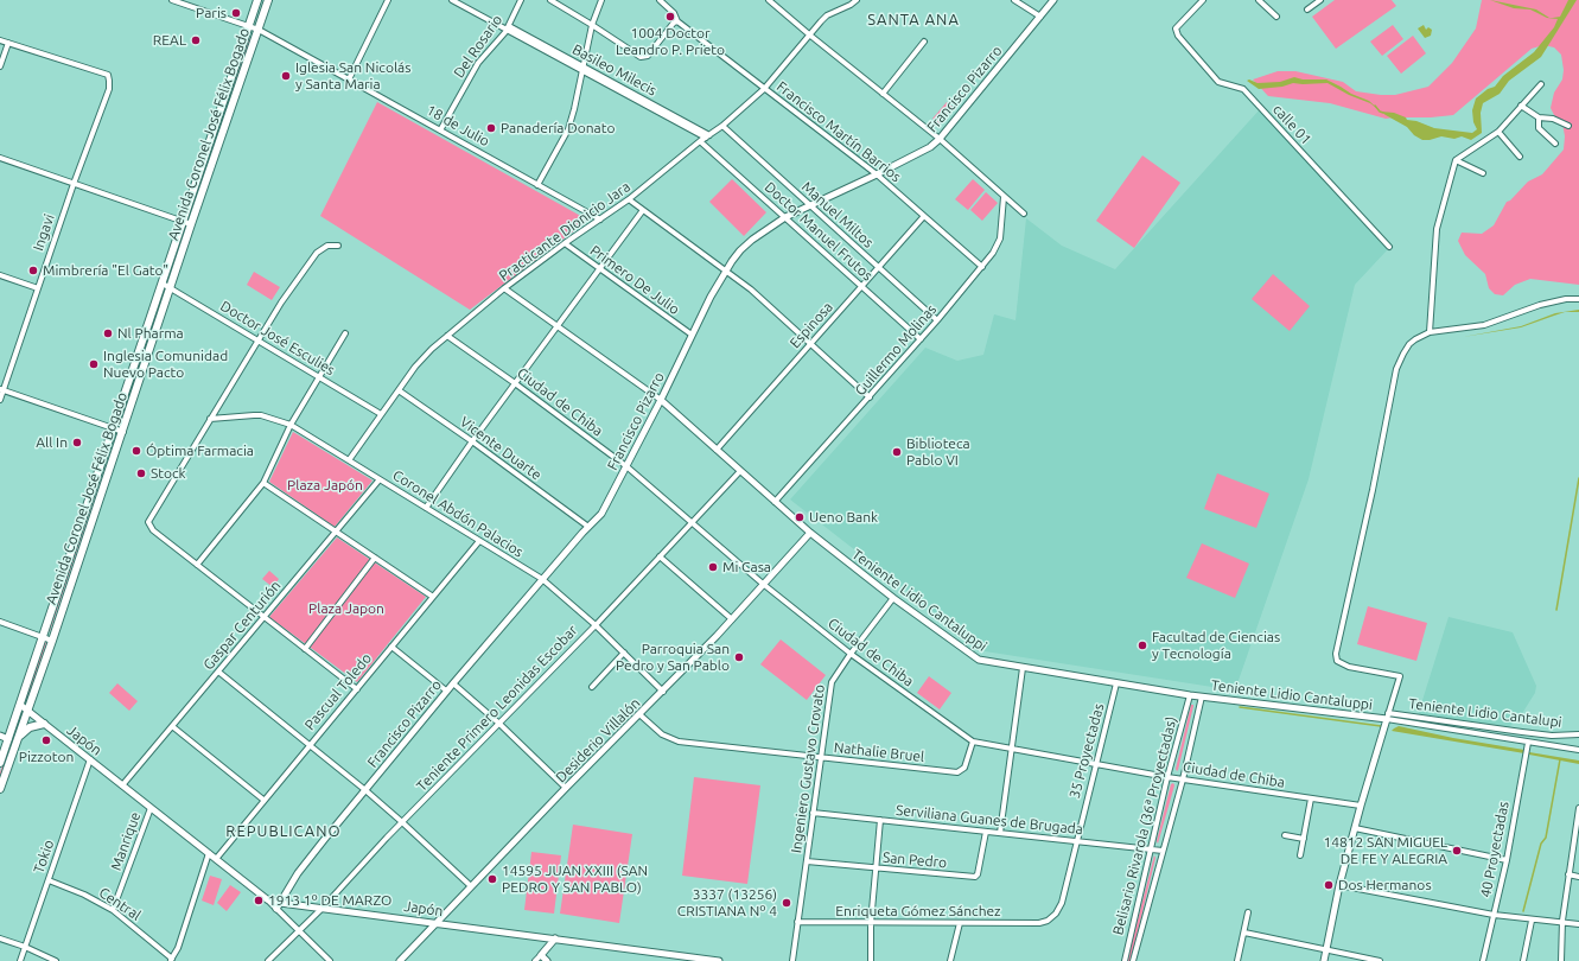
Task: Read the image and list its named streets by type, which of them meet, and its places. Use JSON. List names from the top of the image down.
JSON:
{
  "streets": {
    "main road": ["Avenida Coronel José Félix Bogado"],
    "street": [
      "Del Rosario",
      "Basileo Milecis",
      "Francisco Pizarro",
      "calle 01",
      "18 de Julio",
      "Francisco Martín Barrios",
      "Manuel Miltos",
      "Practicante Dionicio Jara",
      "Doctor Manuel Frutos",
      "Ingavi",
      "Primero De Julio",
      "Espinosa",
      "Doctor José Esculies",
      "Guillermo Molinas",
      "Ciudad de Chiba",
      "Vicente Duarte",
      "Coronel Abdón Palacios",
      "Teniente Lidio Cantaluppi",
      "Gaspar Centurión",
      "Pascual Toledo",
      "Teniente Primero Leonidas Escobar",
      "Teniente Lidio Cantalupi",
      "Japón",
      "Desiderio Villalón",
      "35 Proyectadas",
      "Nathalie Bruel",
      "Ingeniero Gustavo Crovato",
      "Serviliana Guanes de Brugada",
      "Belisario Rivarola (36ª Proyectadas)",
      "Manrique",
      "40 Proyectadas",
      "Tokio",
      "San Pedro",
      "Central",
      "Enriqueta Gómez Sánchez"
    ]
  },
  "crossings": [
    ["Del Rosario", "Basileo Milecis"],
    ["Del Rosario", "18 de Julio"],
    ["Basileo Milecis", "Practicante Dionicio Jara"],
    ["Basileo Milecis", "Doctor Manuel Frutos"],
    ["Francisco Pizarro", "Francisco Martín Barrios"],
    ["Francisco Pizarro", "Manuel Miltos"],
    ["Francisco Pizarro", "Doctor Manuel Frutos"],
    ["Francisco Pizarro", "Primero De Julio"],
    ["Francisco Pizarro", "Ciudad de Chiba"],
    ["Francisco Pizarro", "Vicente Duarte"],
    ["Francisco Pizarro", "Coronel Abdón Palacios"],
    ["Francisco Pizarro", "Teniente Lidio Cantaluppi"],
    ["Francisco Pizarro", "Japón"],
    ["18 de Julio", "Avenida Coronel José Félix Bogado"],
    ["18 de Julio", "Practicante Dionicio Jara"],
    ["Francisco Martín Barrios", "Practicante Dionicio Jara"],
    ["Francisco Martín Barrios", "Espinosa"],
    ["Francisco Martín Barrios", "Guillermo Molinas"],
    ["Avenida Coronel José Félix Bogado", "Doctor José Esculies"],
    ["Avenida Coronel José Félix Bogado", "Japón"],
    ["Manuel Miltos", "Practicante Dionicio Jara"],
    ["Manuel Miltos", "Espinosa"],
    ["Manuel Miltos", "Guillermo Molinas"],
    ["Practicante Dionicio Jara", "Doctor Manuel Frutos"],
    ["Practicante Dionicio Jara", "Primero De Julio"],
    ["Practicante Dionicio Jara", "Doctor José Esculies"],
    ["Practicante Dionicio Jara", "Ciudad de Chiba"],
    ["Practicante Dionicio Jara", "Vicente Duarte"],
    ["Practicante Dionicio Jara", "Coronel Abdón Palacios"],
    ["Practicante Dionicio Jara", "Teniente Lidio Cantaluppi"],
    ["Doctor Manuel Frutos", "Espinosa"],
    ["Doctor Manuel Frutos", "Guillermo Molinas"],
    ["Espinosa", "Teniente Lidio Cantaluppi"],
    ["Guillermo Molinas", "Teniente Lidio Cantaluppi"],
    ["Ciudad de Chiba", "Teniente Primero Leonidas Escobar"],
    ["Ciudad de Chiba", "Desiderio Villalón"],
    ["Ciudad de Chiba", "35 Proyectadas"],
    ["Ciudad de Chiba", "Nathalie Bruel"],
    ["Ciudad de Chiba", "Ingeniero Gustavo Crovato"],
    ["Ciudad de Chiba", "Belisario Rivarola (36ª Proyectadas)"],
    ["Coronel Abdón Palacios", "Gaspar Centurión"],
    ["Coronel Abdón Palacios", "Pascual Toledo"],
    ["Coronel Abdón Palacios", "Teniente Primero Leonidas Escobar"],
    ["Coronel Abdón Palacios", "Desiderio Villalón"],
    ["Teniente Lidio Cantaluppi", "Teniente Primero Leonidas Escobar"],
    ["Teniente Lidio Cantaluppi", "Teniente Lidio Cantalupi"],
    ["Teniente Lidio Cantaluppi", "Desiderio Villalón"],
    ["Teniente Lidio Cantaluppi", "35 Proyectadas"],
    ["Teniente Lidio Cantaluppi", "Ingeniero Gustavo Crovato"],
    ["Teniente Lidio Cantaluppi", "Belisario Rivarola (36ª Proyectadas)"],
    ["Teniente Lidio Cantaluppi", "40 Proyectadas"],
    ["Gaspar Centurión", "Japón"],
    ["Pascual Toledo", "Japón"],
    ["Teniente Primero Leonidas Escobar", "Japón"],
    ["Japón", "Desiderio Villalón"],
    ["Japón", "Manrique"],
    ["Japón", "Tokio"],
    ["Desiderio Villalón", "Nathalie Bruel"],
    ["35 Proyectadas", "Serviliana Guanes de Brugada"],
    ["35 Proyectadas", "Enriqueta Gómez Sánchez"],
    ["Nathalie Bruel", "Ingeniero Gustavo Crovato"],
    ["Ingeniero Gustavo Crovato", "Serviliana Guanes de Brugada"],
    ["Ingeniero Gustavo Crovato", "San Pedro"],
    ["Ingeniero Gustavo Crovato", "Enriqueta Gómez Sánchez"],
    ["Serviliana Guanes de Brugada", "Belisario Rivarola (36ª Proyectadas)"],
    ["Serviliana Guanes de Brugada", "San Pedro"],
    ["Manrique", "Central"],
    ["Tokio", "Central"]
  ],
  "districts": ["SANTA ANA", "REPUBLICANO"],
  "parks": ["Plaza Japón", "Plaza Japon"],
  "places": [
    "Paris",
    "1004 Doctor Leandro P. Prieto",
    "REAL",
    "Iglesia San Nicolás y Santa Maria",
    "Panadería Donato",
    "Mimbrería \"El Gato\"",
    "Nl Pharma",
    "Inglesia Comunidad Nuevo Pacto",
    "All In",
    "Óptima Farmacia",
    "Biblioteca Pablo VI",
    "Stock",
    "Ueno Bank",
    "Mi Casa",
    "Facultad de Ciencias y Tecnología",
    "Parroquia San Pedro y San Pablo",
    "Pizzoton",
    "14812 SAN MIGUEL DE FE Y ALEGRIA",
    "14595 JUAN XXIII (SAN PEDRO Y SAN PABLO)",
    "Dos Hermanos",
    "1913 1º DE MARZO",
    "3337 (13256) CRISTIANA Nº 4"
  ]
}
